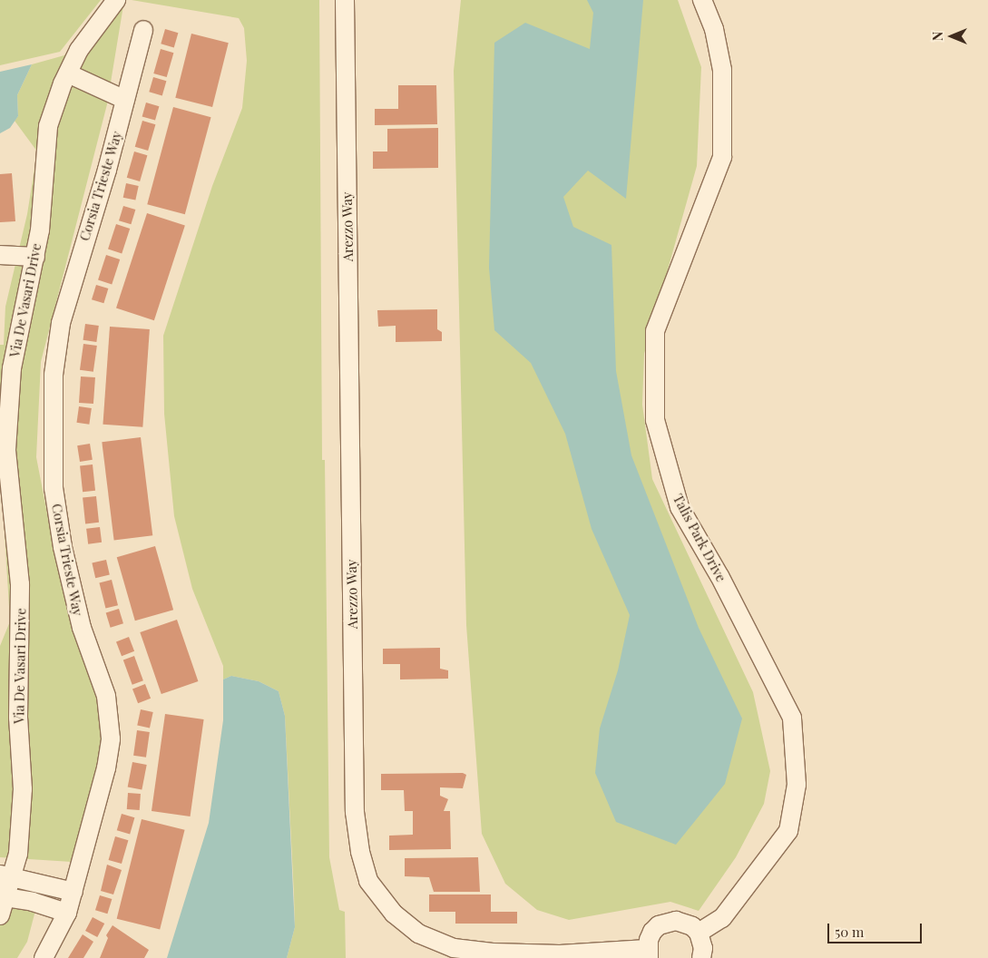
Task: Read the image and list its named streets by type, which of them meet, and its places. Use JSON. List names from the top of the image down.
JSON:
{
  "streets": {
    "street": [
      "Corsia Trieste Way",
      "Arezzo Way",
      "Via De Vasari Drive",
      "Talis Park Drive"
    ]
  },
  "scale_bar": "50 m",
  "north": "left"
}
